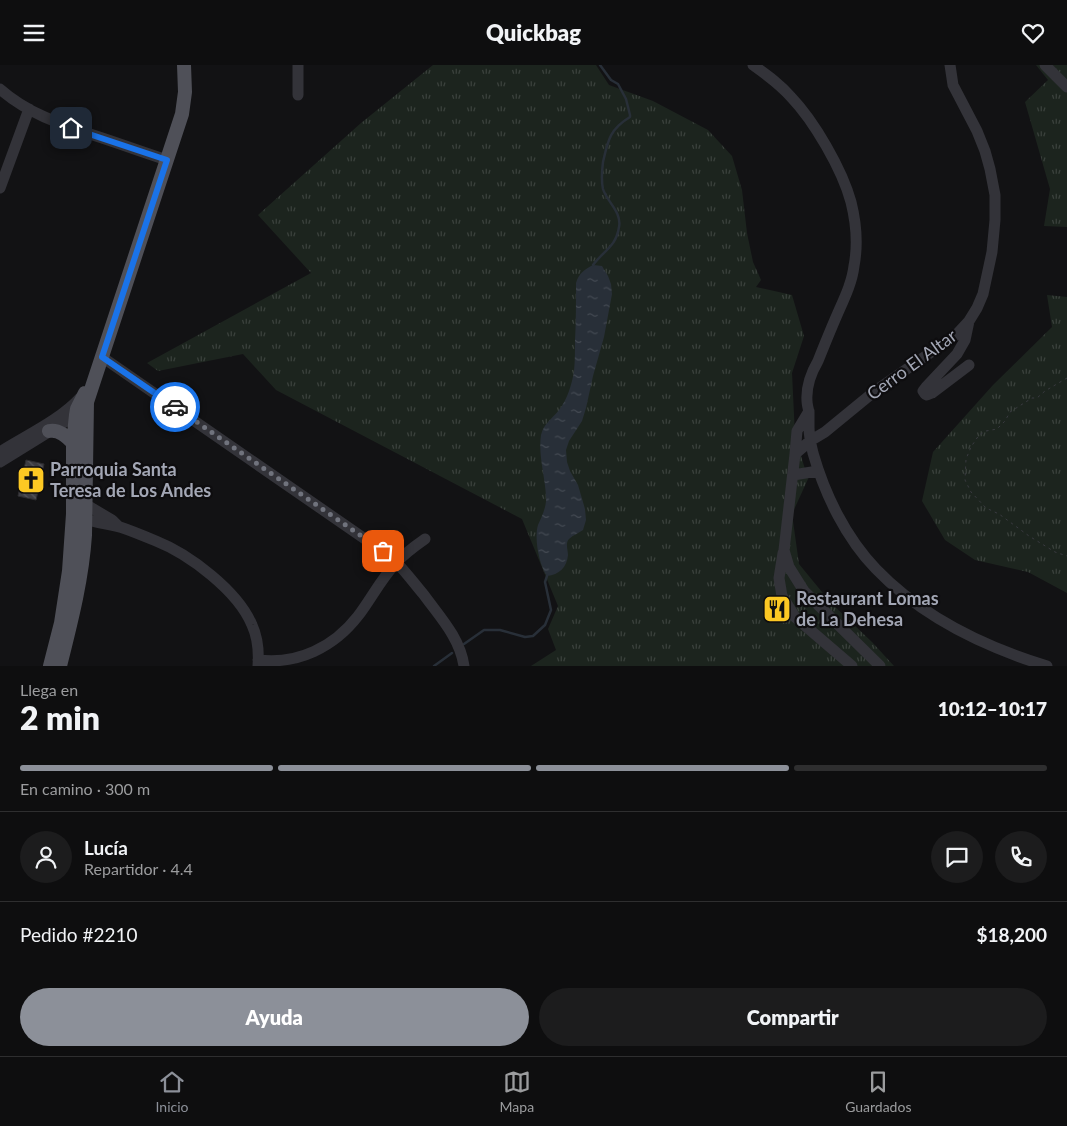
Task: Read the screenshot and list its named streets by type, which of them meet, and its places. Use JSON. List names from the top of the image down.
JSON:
{
  "streets": {
    "street": ["Cerro El Altar"]
  },
  "places": {
    "church": ["Parroquia Santa Teresa de Los Andes"],
    "restaurant": ["Restaurant Lomas de La Dehesa"]
  },
  "page": {
    "header": "Quickbag",
    "heading": ["2 min", "Llega en", "10:12–10:17"],
    "panel": [
      "Lucía",
      "Repartidor · 4.4",
      "Pedido #2210",
      "$18,200"
    ],
    "bar": "En camino · 300 m",
    "buttons": ["Ayuda", "Compartir"],
    "tabs": ["Inicio", "Mapa", "Guardados"]
  }
}
